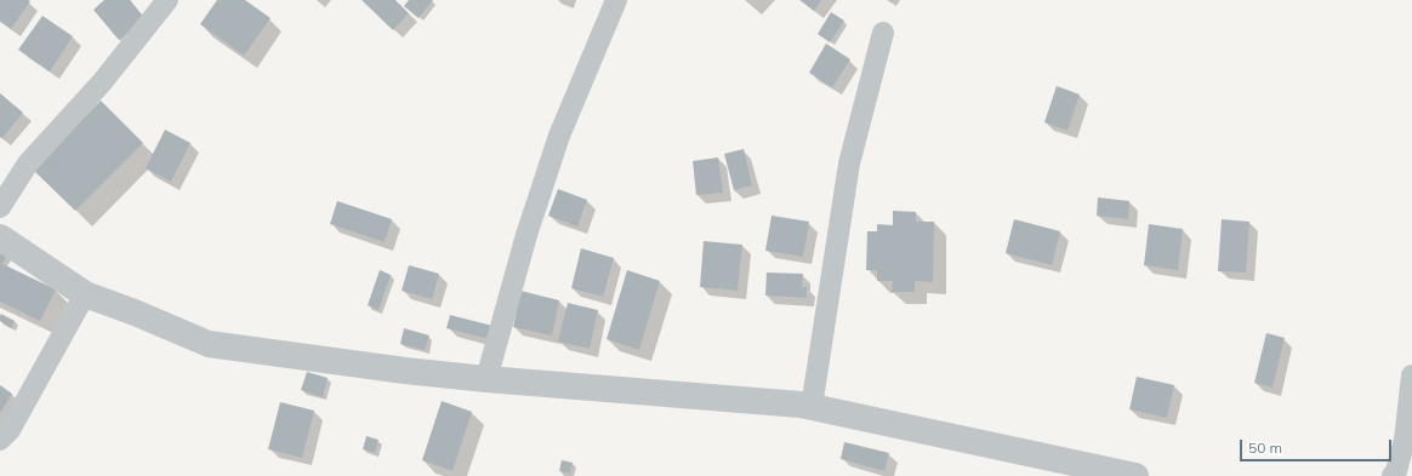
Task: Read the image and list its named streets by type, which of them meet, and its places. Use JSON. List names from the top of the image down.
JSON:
{
  "scale_bar": "50 m"
}
